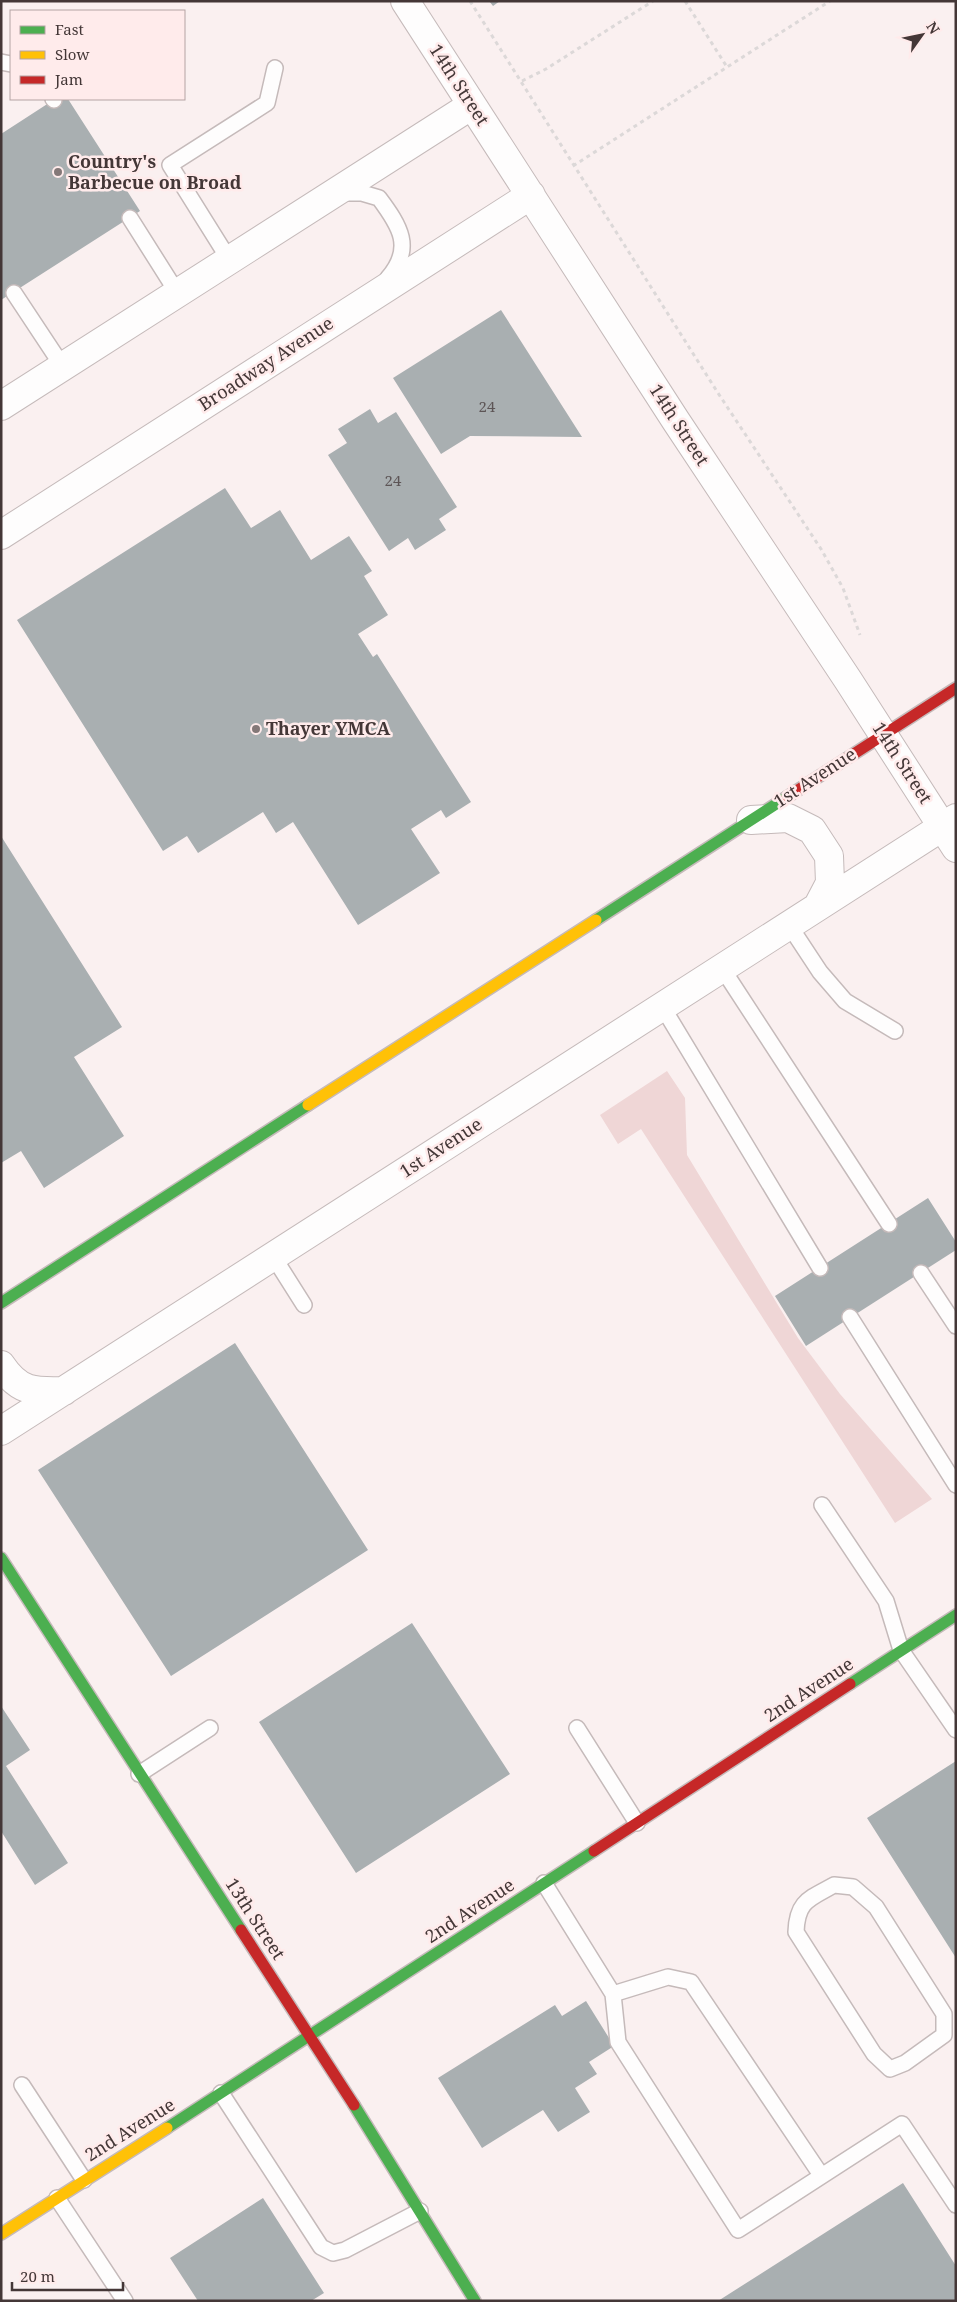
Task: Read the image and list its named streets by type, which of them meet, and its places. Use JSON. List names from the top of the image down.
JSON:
{
  "streets": {
    "main road": ["1st Avenue", "2nd Avenue", "13th Street"],
    "street": ["14th Street", "Broadway Avenue"]
  },
  "crossings": [
    ["14th Street", "Broadway Avenue"],
    ["14th Street", "1st Avenue"],
    ["2nd Avenue", "13th Street"]
  ],
  "places": ["Country's Barbecue on Broad", "Thayer YMCA"],
  "house_numbers": ["24", "24"],
  "legend": ["Fast", "Slow", "Jam"],
  "scale_bar": "20 m",
  "north": "top right"
}
